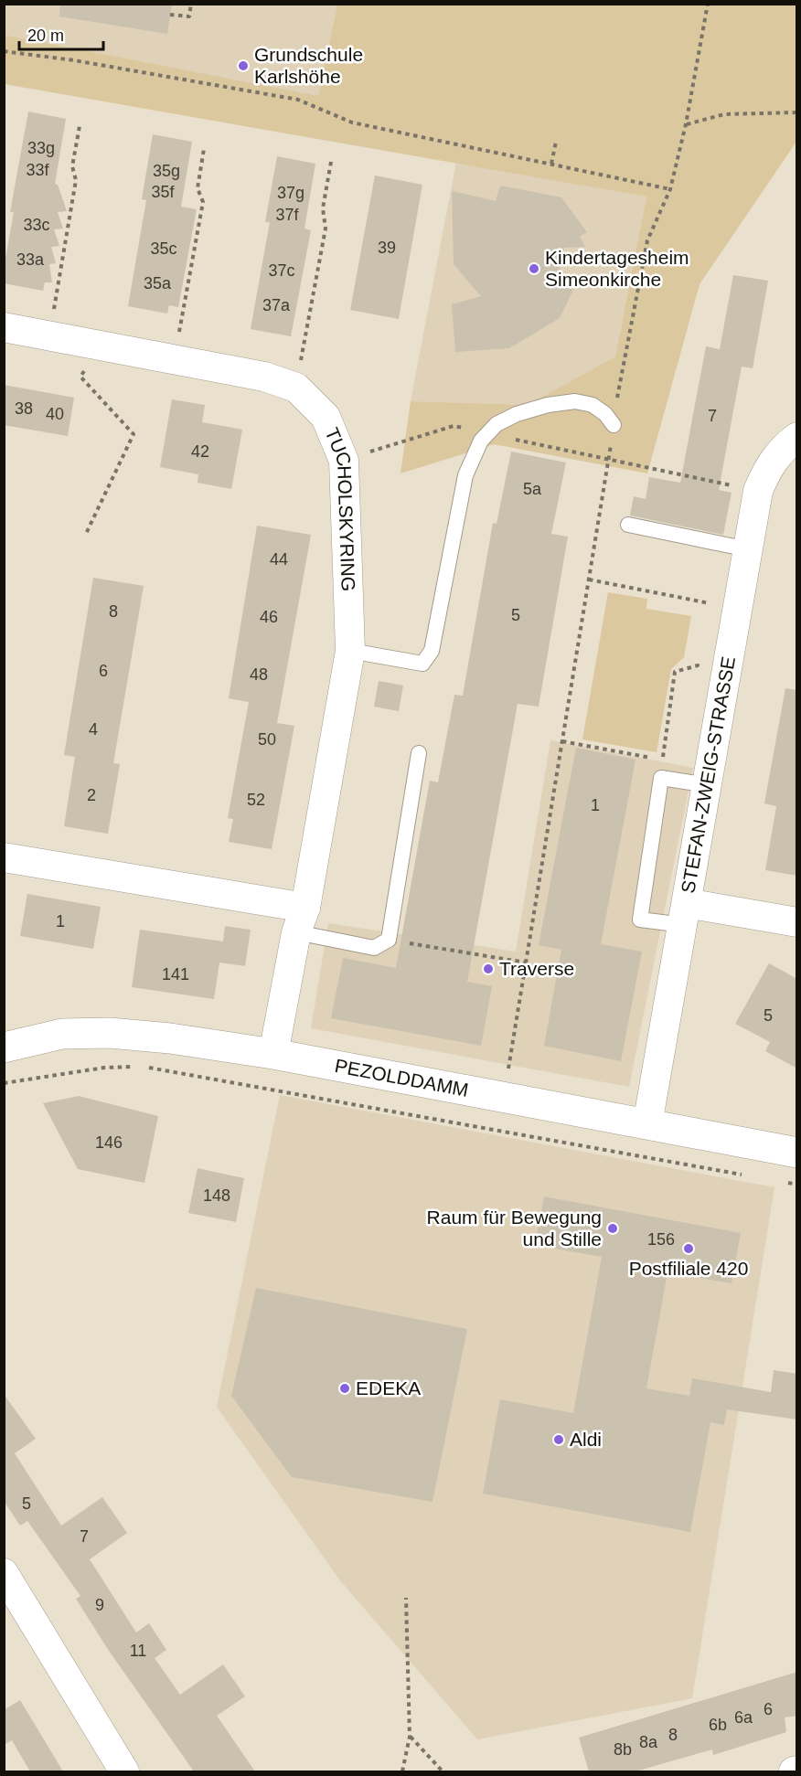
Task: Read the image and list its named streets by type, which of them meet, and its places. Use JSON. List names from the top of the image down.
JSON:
{
  "streets": {
    "street": ["TUCHOLSKYRING", "STEFAN-ZWEIG-STRASSE", "PEZOLDDAMM"]
  },
  "crossings": [
    ["TUCHOLSKYRING", "PEZOLDDAMM"],
    ["STEFAN-ZWEIG-STRASSE", "PEZOLDDAMM"]
  ],
  "places": [
    "Grundschule Karlshöhe",
    "Kindertagesheim Simeonkirche",
    "Traverse",
    "Raum für Bewegung und Stille",
    "Postfiliale 420",
    "EDEKA",
    "Aldi"
  ],
  "house_numbers": [
    "33g",
    "33f",
    "35g",
    "35f",
    "37g",
    "37f",
    "33c",
    "39",
    "35c",
    "33a",
    "37c",
    "35a",
    "37a",
    "38",
    "40",
    "7",
    "42",
    "5a",
    "44",
    "8",
    "5",
    "46",
    "6",
    "48",
    "4",
    "50",
    "2",
    "52",
    "1",
    "1",
    "141",
    "5",
    "146",
    "148",
    "156",
    "5",
    "7",
    "9",
    "11",
    "6",
    "6a",
    "6b",
    "8",
    "8a",
    "8b"
  ],
  "scale_bar": "20 m"
}
